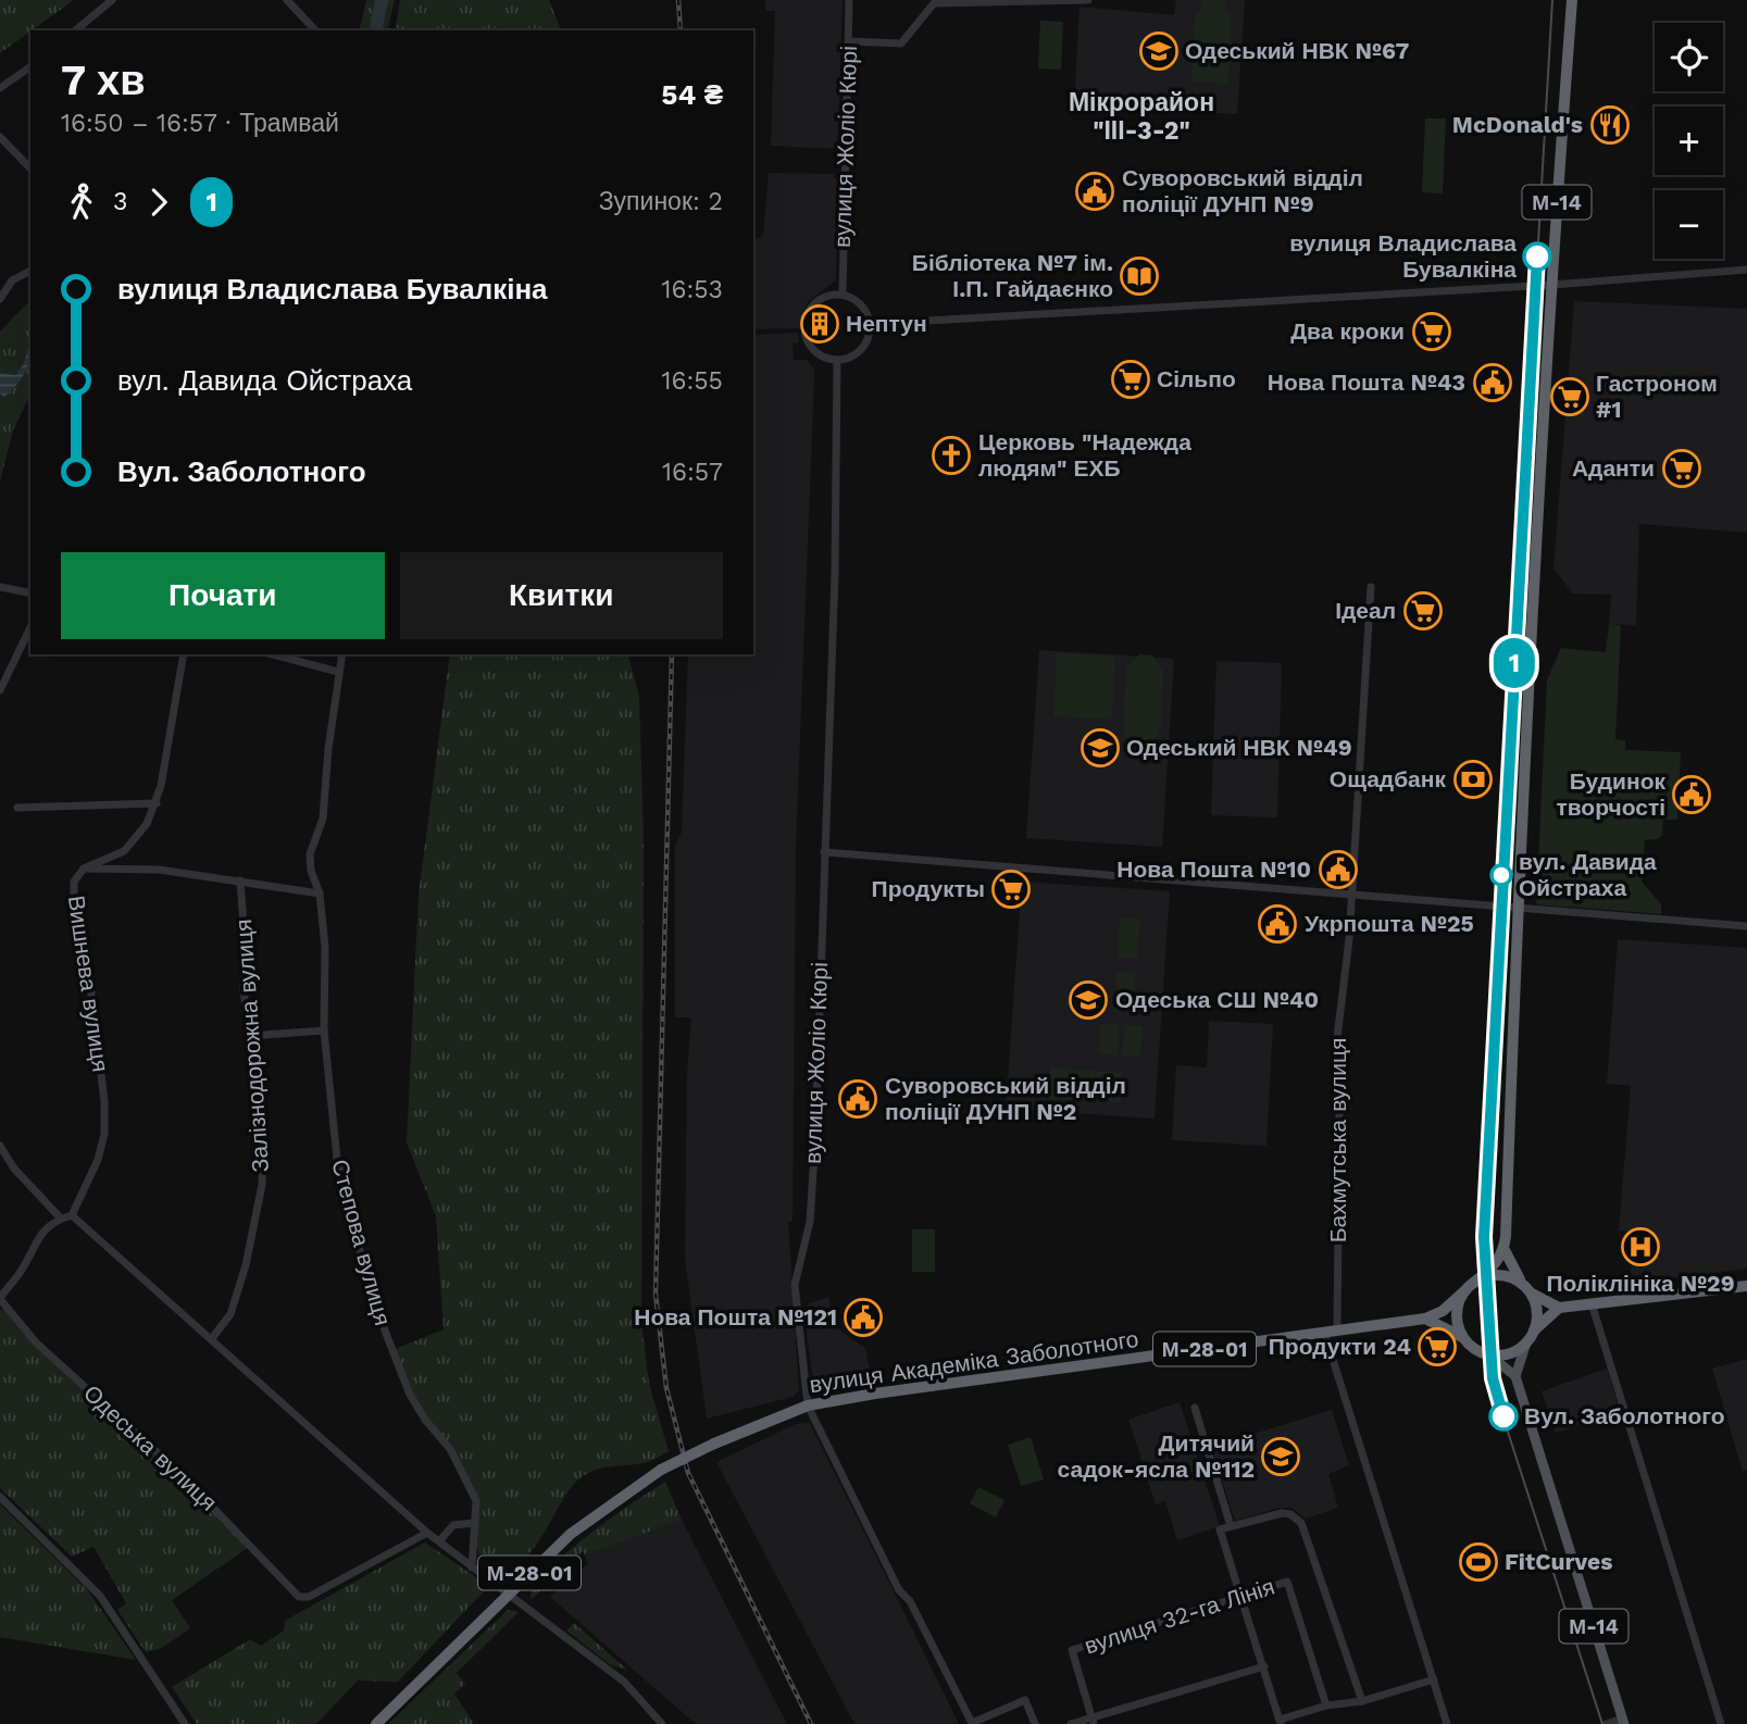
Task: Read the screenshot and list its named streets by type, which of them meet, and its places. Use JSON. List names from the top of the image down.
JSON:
{
  "streets": {
    "highway": ["М-14", "М-28-01", "вулиця Академіка Заболотного"],
    "street": [
      "вулиця Жоліо Кюрі",
      "Вишнева вулиця",
      "Залізнодорожна вулиця",
      "Бахмутська вулиця",
      "Степова вулиця",
      "Одеська вулиця",
      "вулиця 32-га Лінія"
    ]
  },
  "crossings": [
    ["вулиця Жоліо Кюрі", "вулиця Академіка Заболотного"],
    ["Бахмутська вулиця", "вулиця Академіка Заболотного"],
    ["М-28-01", "вулиця Академіка Заболотного"]
  ],
  "districts": ["Мікрорайон \"ІІІ-3-2\""],
  "places": {
    "school or university": [
      "Одеський НВК №67",
      "Одеський НВК №49",
      "Одеська СШ №40",
      "Дитячий садок-ясла №112"
    ],
    "restaurant": ["McDonald's"],
    "public building": [
      "Суворовський відділ поліції ДУНП №9",
      "Нова Пошта №43",
      "Будинок творчості",
      "Нова Пошта №10",
      "Укрпошта №25",
      "Суворовський відділ поліції ДУНП №2",
      "Нова Пошта №121"
    ],
    "other": ["вулиця Владислава Бувалкіна", "вул. Давида Ойстраха", "Вул. Заболотного"],
    "library": ["Бібліотека №7 ім. І.П. Гайдаєнко"],
    "building": ["Нептун"],
    "supermarket": [
      "Два кроки",
      "Сільпо",
      "Гастроном #1",
      "Аданти",
      "Ідеал",
      "Продукты",
      "Продукти 24"
    ],
    "church": ["Церковь \"Надежда людям\" ЕХБ"],
    "bank": ["Ощадбанк"],
    "hospital": ["Поліклініка №29"],
    "sports": ["FitCurves"]
  },
  "lines": ["tram line 1"],
  "page": {
    "on_map": "1",
    "map_buttons": ["+", "−"],
    "heading": ["7 хв", "16:50 – 16:57 · Трамвай", "54 ₴"],
    "legs": ["3", "1", "Зупинок: 2"],
    "list": [
      {
        "name": "вулиця Владислава Бувалкіна",
        "value": "16:53"
      },
      {
        "name": "вул. Давида Ойстраха",
        "value": "16:55"
      },
      {
        "name": "Вул. Заболотного",
        "value": "16:57"
      }
    ],
    "buttons": ["Почати", "Квитки"]
  }
}
